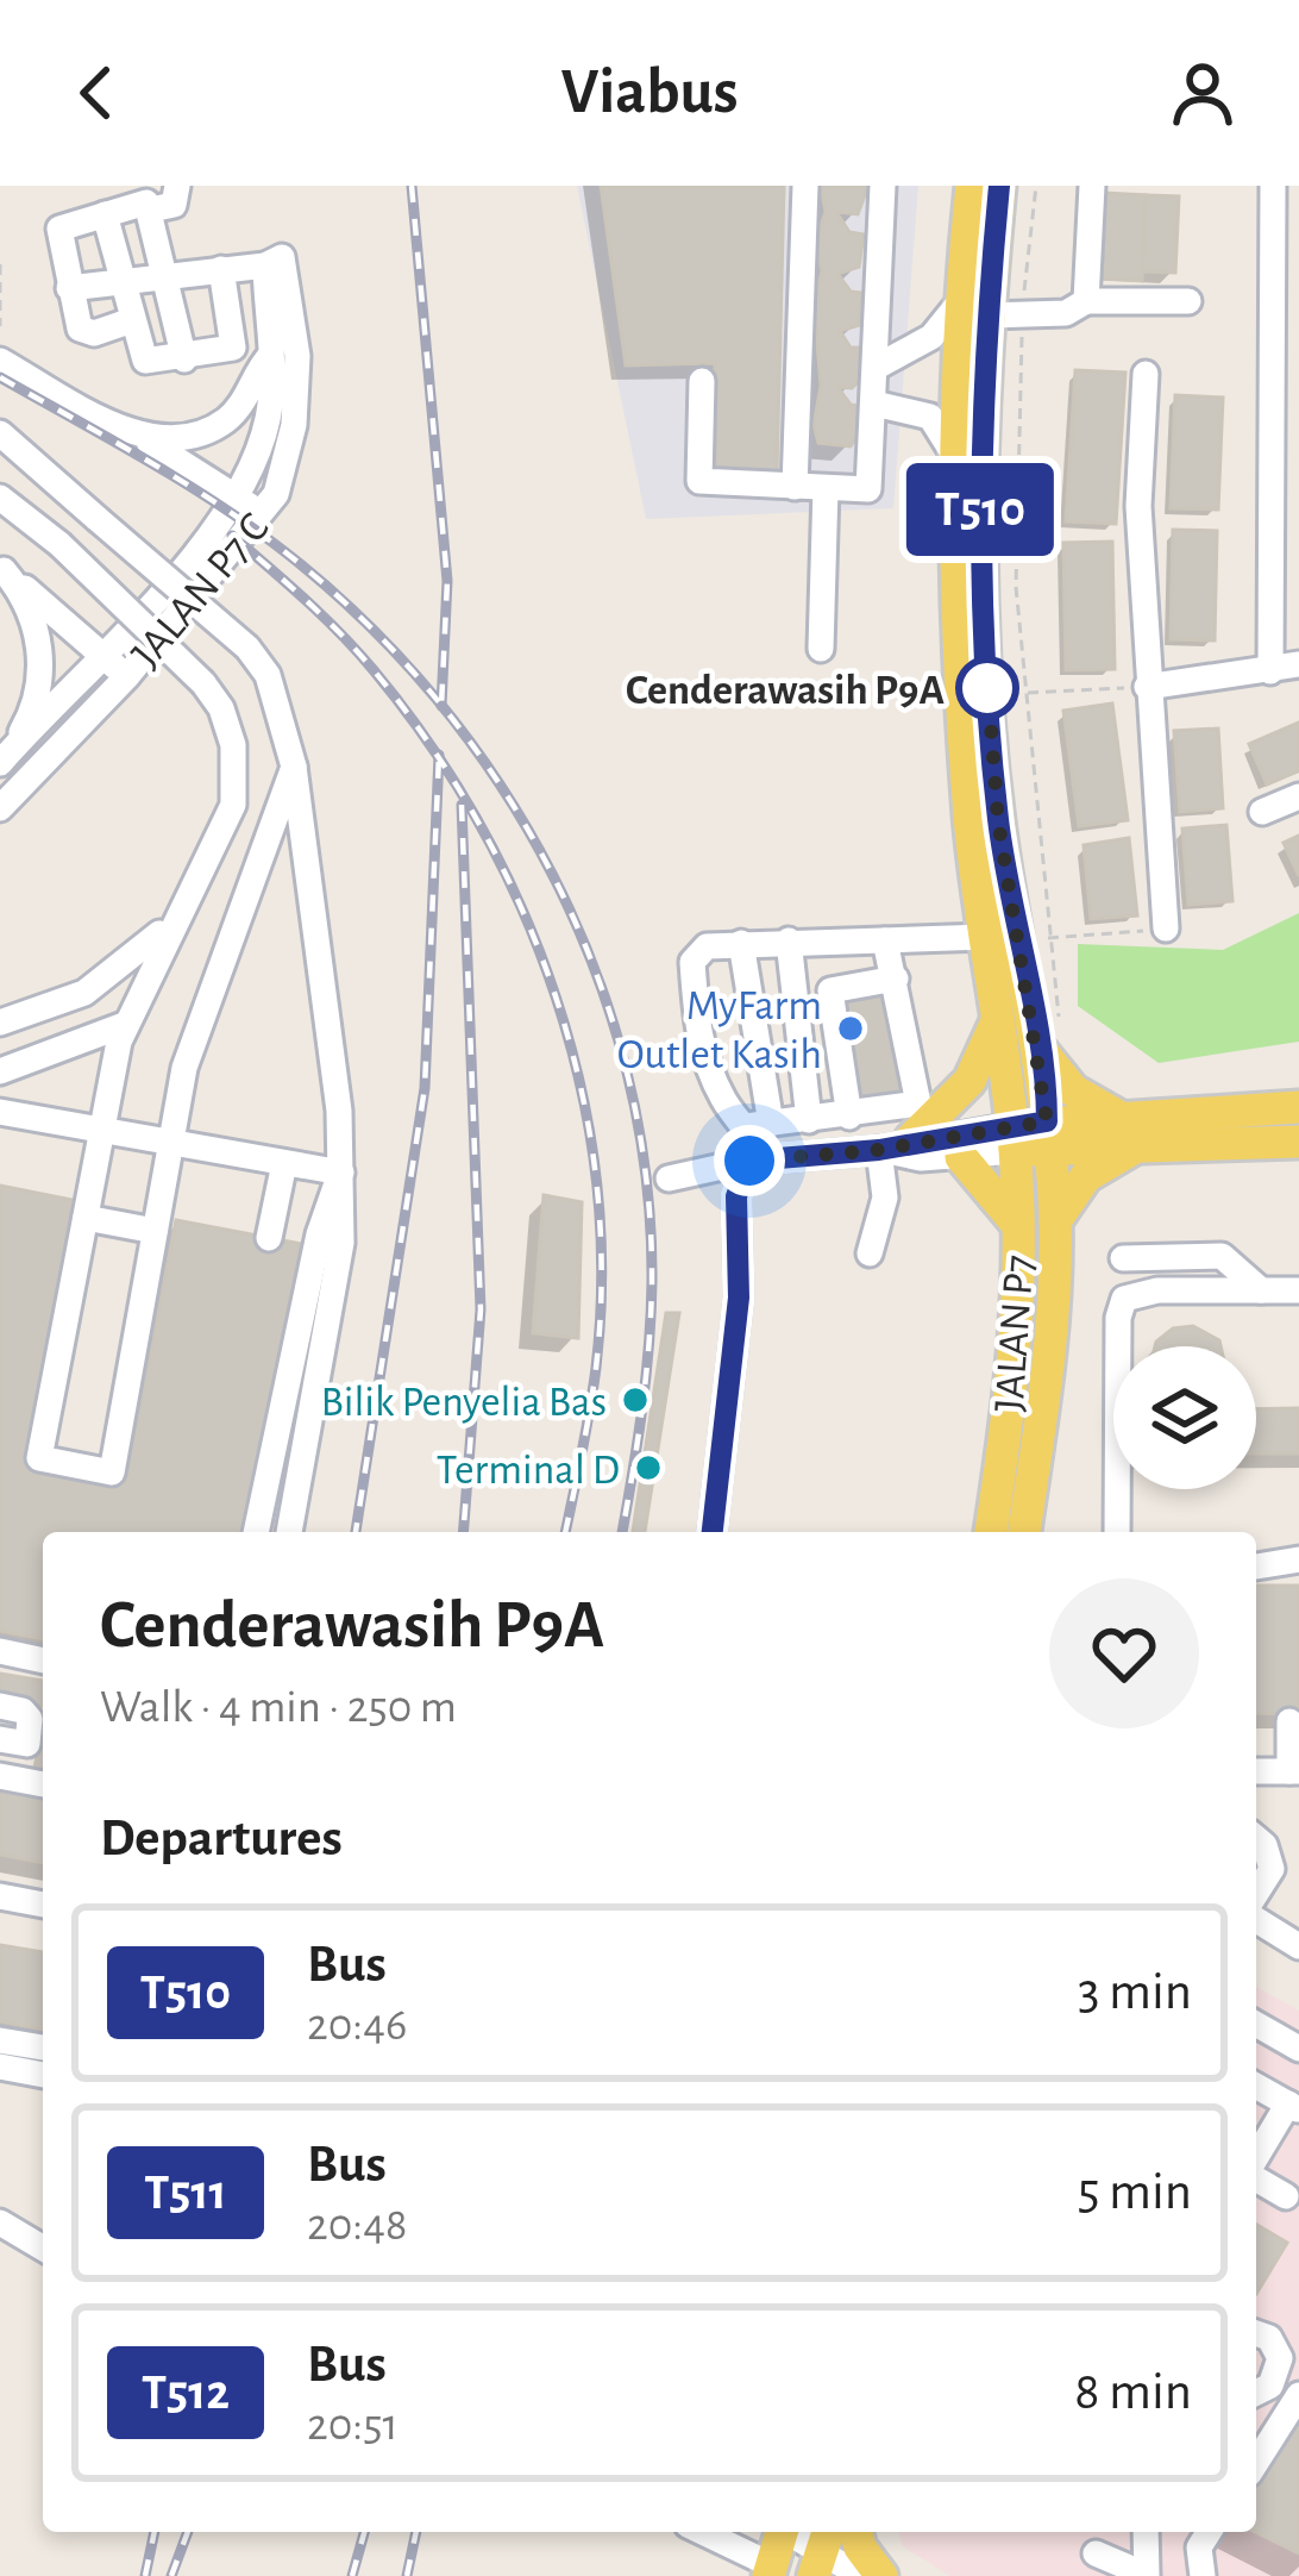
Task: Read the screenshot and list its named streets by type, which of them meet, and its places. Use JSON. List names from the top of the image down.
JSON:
{
  "streets": {
    "main road": ["JALAN P7"],
    "street": ["JALAN P7 C"]
  },
  "places": [
    "Cenderawasih P9A",
    "MyFarm Outlet Kasih",
    "Bilik Penyelia Bas",
    "Terminal D"
  ],
  "lines": ["bus line T510"],
  "page": {
    "header": "Viabus",
    "on_map": "T510",
    "heading": [
      ["Cenderawasih P9A", "Walk · 4 min · 250 m"],
      "Departures"
    ],
    "list": [
      {
        "mark": "T510",
        "name": "Bus",
        "note": "20:46",
        "value": "3 min"
      },
      {
        "mark": "T511",
        "name": "Bus",
        "note": "20:48",
        "value": "5 min"
      },
      {
        "mark": "T512",
        "name": "Bus",
        "note": "20:51",
        "value": "8 min"
      }
    ]
  }
}
